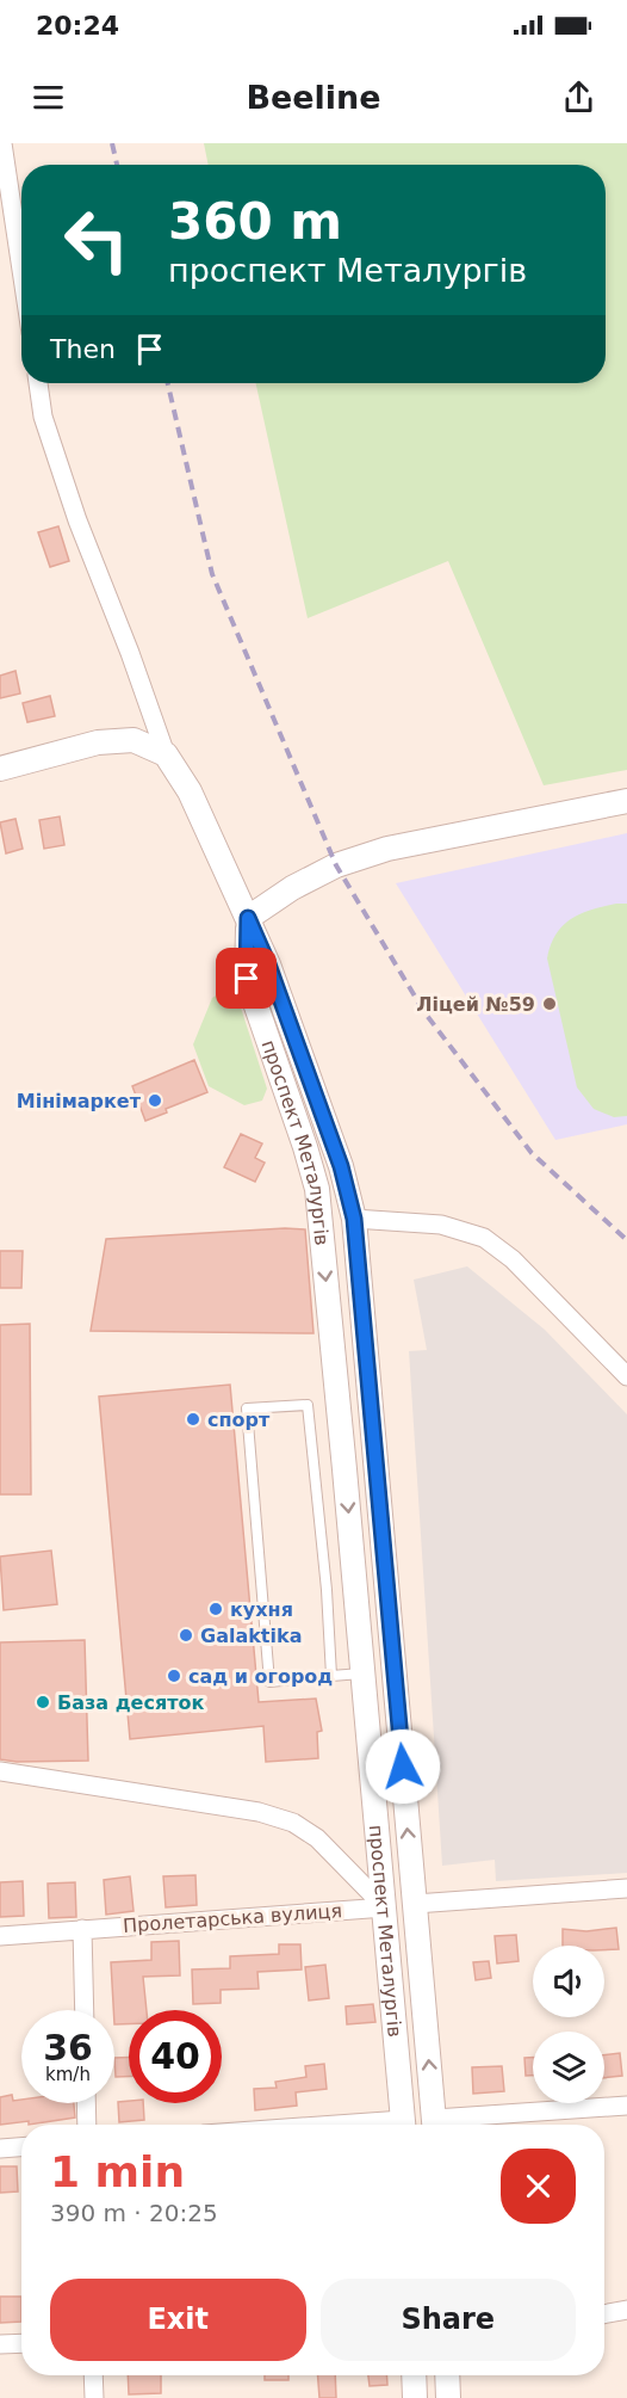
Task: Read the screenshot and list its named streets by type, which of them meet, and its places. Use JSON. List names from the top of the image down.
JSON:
{
  "streets": {
    "street": ["проспект Металургів", "Пролетарська вулиця"]
  },
  "crossings": [
    ["проспект Металургів", "Пролетарська вулиця"]
  ],
  "places": [
    "Ліцей №59",
    "Мінімаркет",
    "спорт",
    "кухня",
    "Galaktika",
    "сад и огород",
    "База десяток"
  ],
  "page": {
    "status": "20:24",
    "header": "Beeline",
    "turn": ["360 m", "проспект Металургів"],
    "then": "Then",
    "speed": "36 km/h",
    "limit": "40",
    "heading": ["1 min", "390 m · 20:25"],
    "buttons": ["Exit", "Share"]
  }
}
